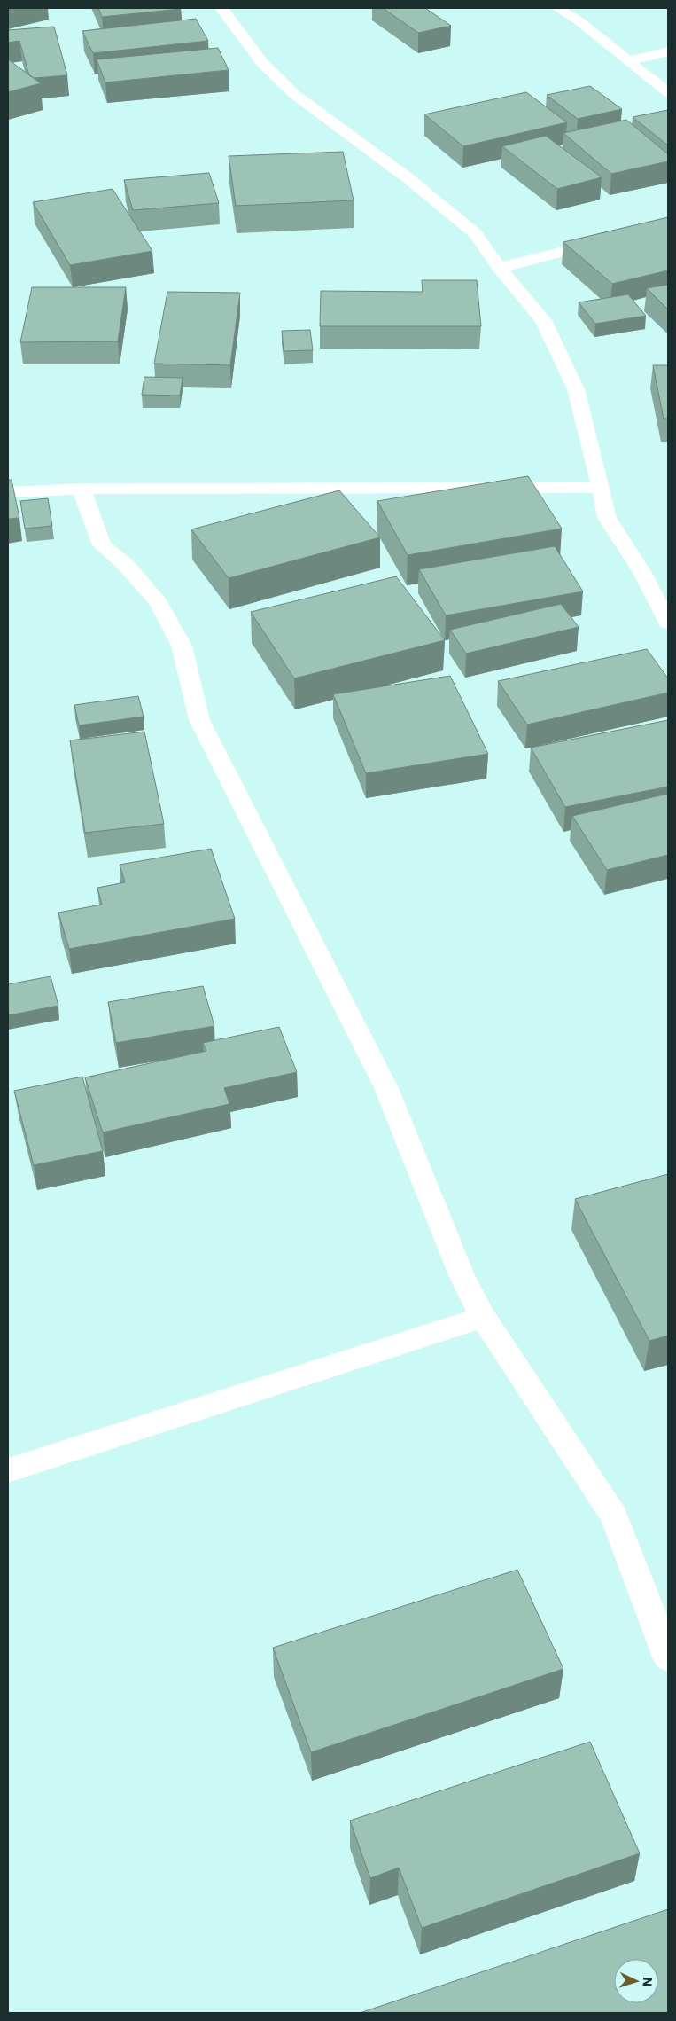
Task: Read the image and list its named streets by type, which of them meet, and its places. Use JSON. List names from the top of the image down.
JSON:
{
  "north": "right"
}
